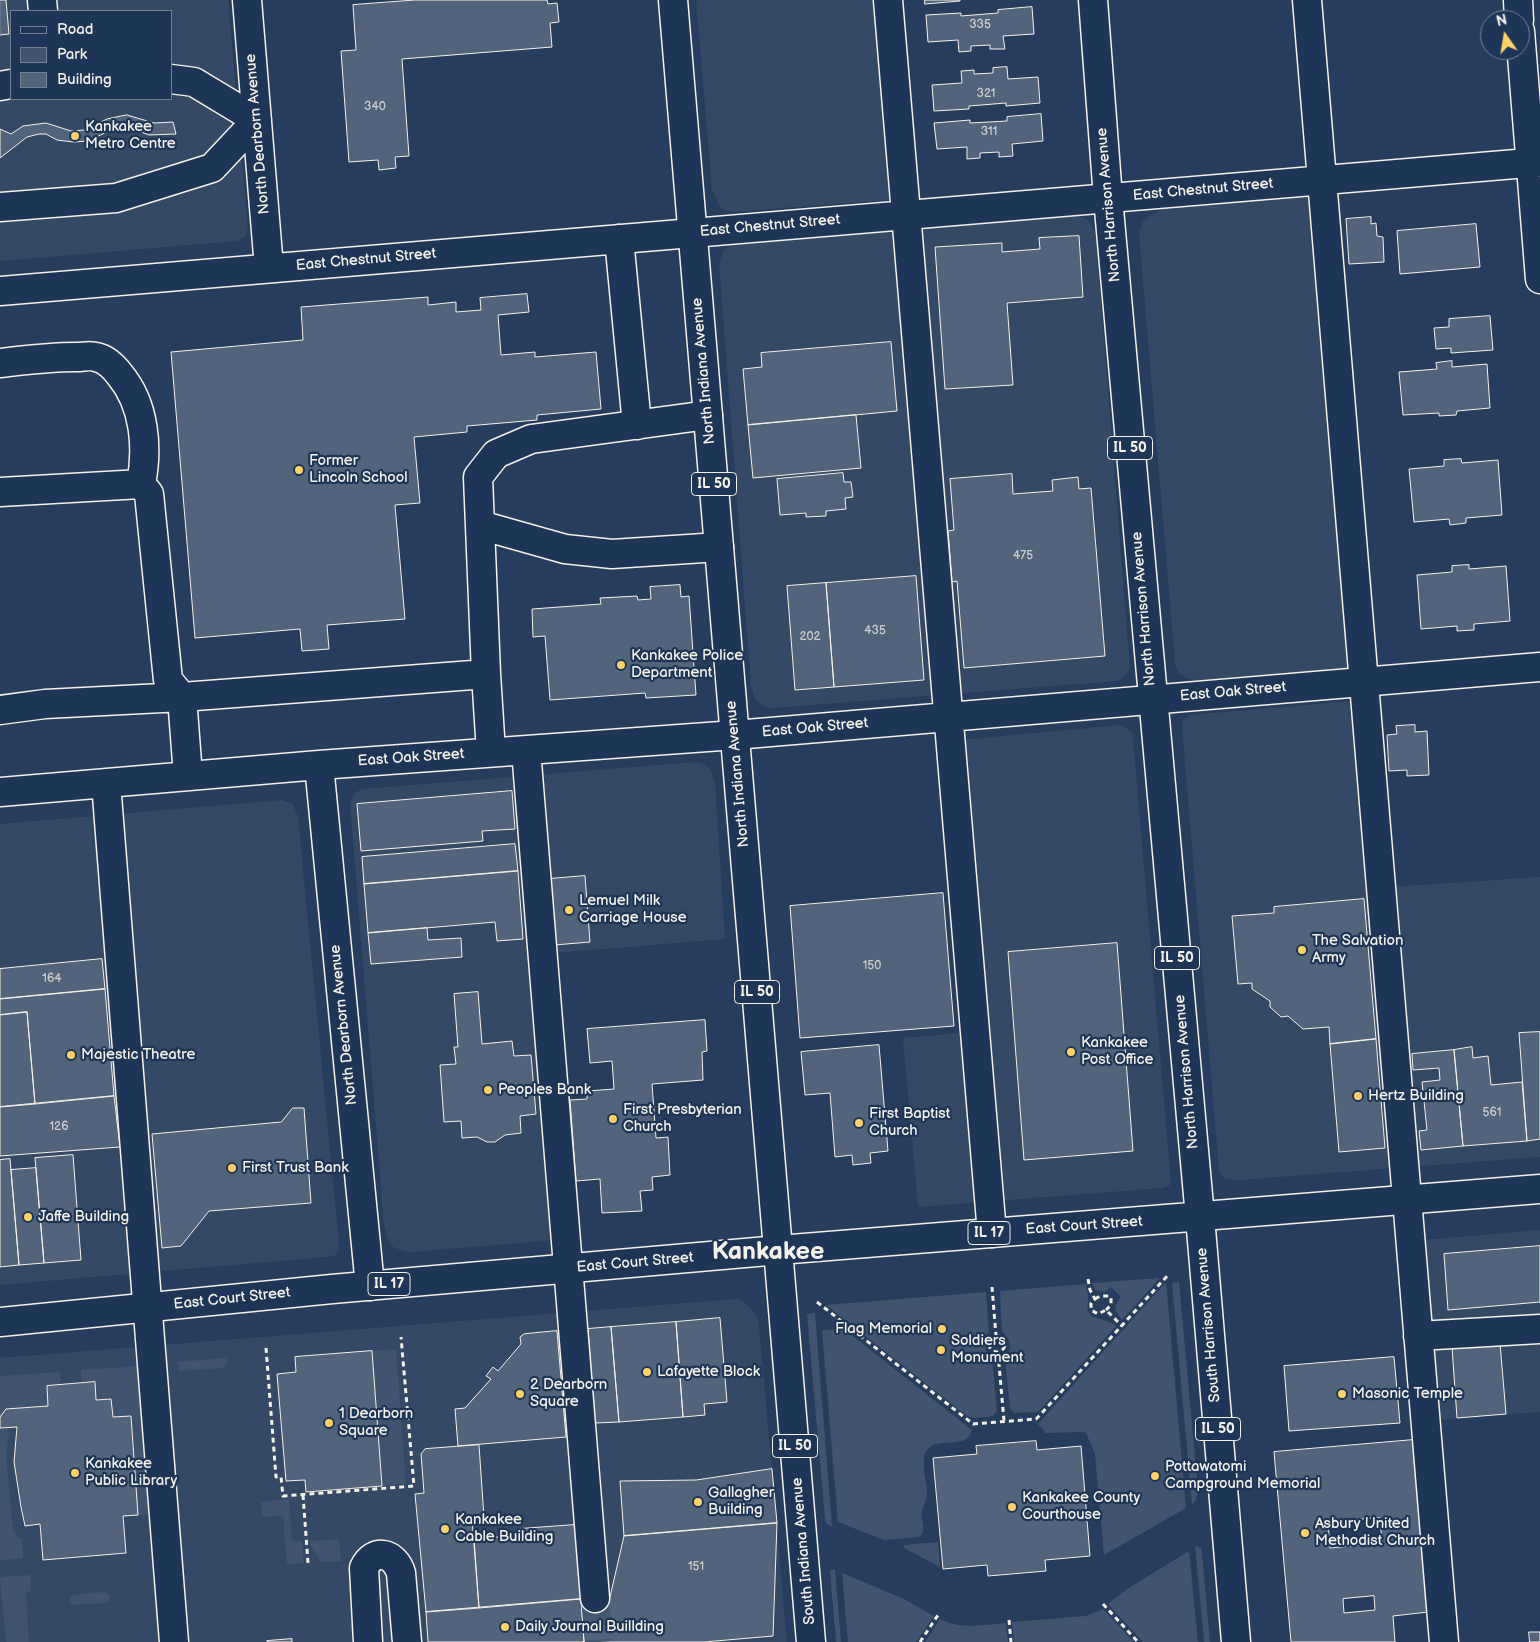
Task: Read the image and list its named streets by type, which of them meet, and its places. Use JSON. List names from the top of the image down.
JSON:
{
  "streets": {
    "main road": [
      "North Dearborn Avenue",
      "East Chestnut Street",
      "North Harrison Avenue",
      "North Indiana Avenue",
      "IL 50",
      "East Oak Street",
      "East Court Street",
      "IL 17",
      "South Harrison Avenue",
      "South Indiana Avenue"
    ]
  },
  "crossings": [
    ["North Dearborn Avenue", "East Chestnut Street"],
    ["North Dearborn Avenue", "East Oak Street"],
    ["North Dearborn Avenue", "East Court Street"],
    ["East Chestnut Street", "North Harrison Avenue"],
    ["East Chestnut Street", "North Indiana Avenue"],
    ["North Harrison Avenue", "East Oak Street"],
    ["North Harrison Avenue", "East Court Street"],
    ["North Harrison Avenue", "South Harrison Avenue"],
    ["North Indiana Avenue", "East Oak Street"],
    ["North Indiana Avenue", "East Court Street"],
    ["North Indiana Avenue", "South Indiana Avenue"],
    ["East Court Street", "South Harrison Avenue"],
    ["East Court Street", "South Indiana Avenue"]
  ],
  "districts": ["Kankakee"],
  "places": [
    "Kankakee Metro Centre",
    "Former Lincoln School",
    "Kankakee Police Department",
    "Lemuel Milk Carriage House",
    "The Salvation Army",
    "Kankakee Post Office",
    "Majestic Theatre",
    "Peoples Bank",
    "Hertz Building",
    "First Presbyterian Church",
    "First Baptist Church",
    "First Trust Bank",
    "Jaffe Building",
    "Flag Memorial",
    "Soldiers Monument",
    "Lafayette Block",
    "2 Dearborn Square",
    "Masonic Temple",
    "1 Dearborn Square",
    "Kankakee Public Library",
    "Pottawatomi Campground Memorial",
    "Gallagher Building",
    "Kankakee County Courthouse",
    "Kankakee Cable Building",
    "Asbury United Methodist Church",
    "Daily Journal Buillding"
  ],
  "house_numbers": [
    "335",
    "321",
    "340",
    "311",
    "475",
    "435",
    "202",
    "150",
    "164",
    "561",
    "126",
    "151"
  ],
  "legend": ["Road", "Park", "Building"],
  "north": "top"
}
